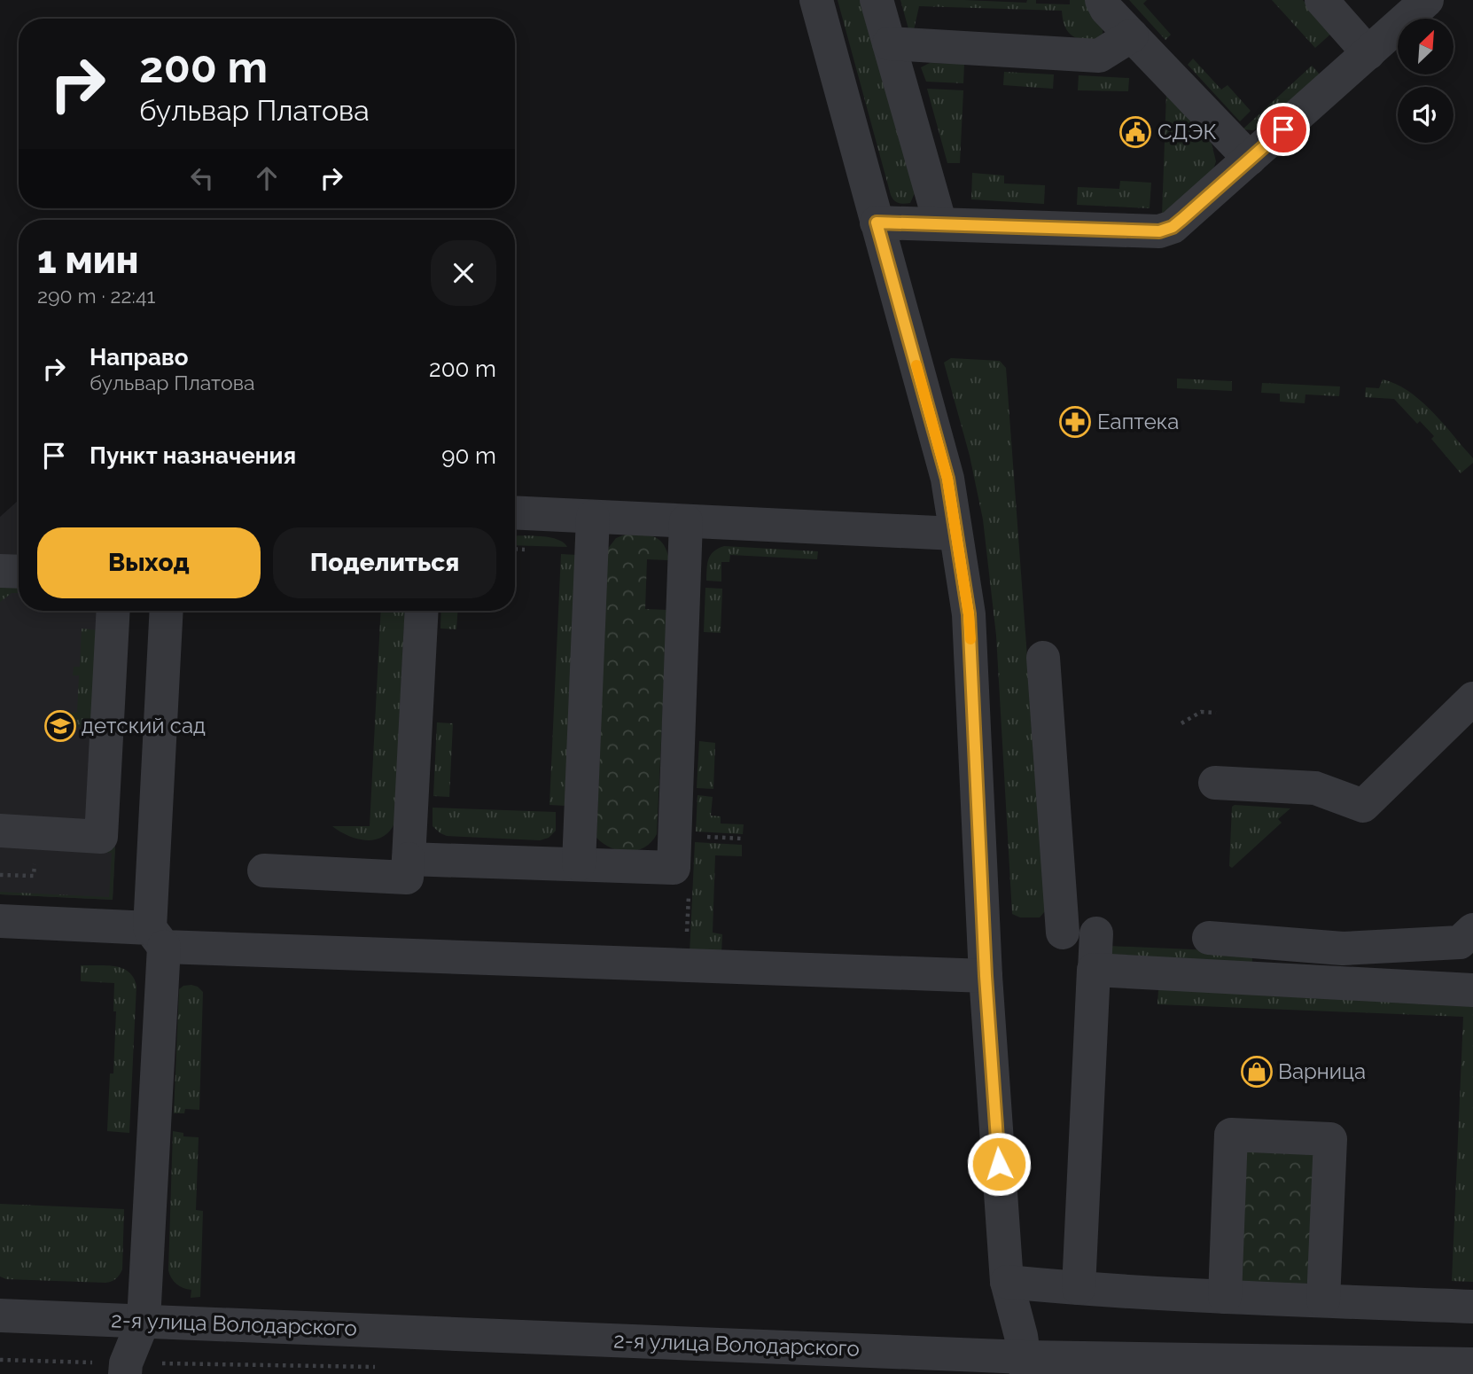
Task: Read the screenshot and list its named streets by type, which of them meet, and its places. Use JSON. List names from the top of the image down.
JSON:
{
  "streets": {
    "street": ["2-я улица Володарского"]
  },
  "places": {
    "public building": ["СДЭК"],
    "pharmacy": ["Еаптека"],
    "school or university": ["детский сад"],
    "shop": ["Варница"]
  },
  "north": "top right",
  "page": {
    "turn": ["200 m", "бульвар Платова"],
    "heading": ["1 мин", "290 m · 22:41"],
    "list": [
      {
        "name": "Направо",
        "note": "бульвар Платова",
        "value": "200 m"
      },
      {
        "name": "Пункт назначения",
        "value": "90 m"
      }
    ],
    "buttons": ["Выход", "Поделиться"]
  }
}
